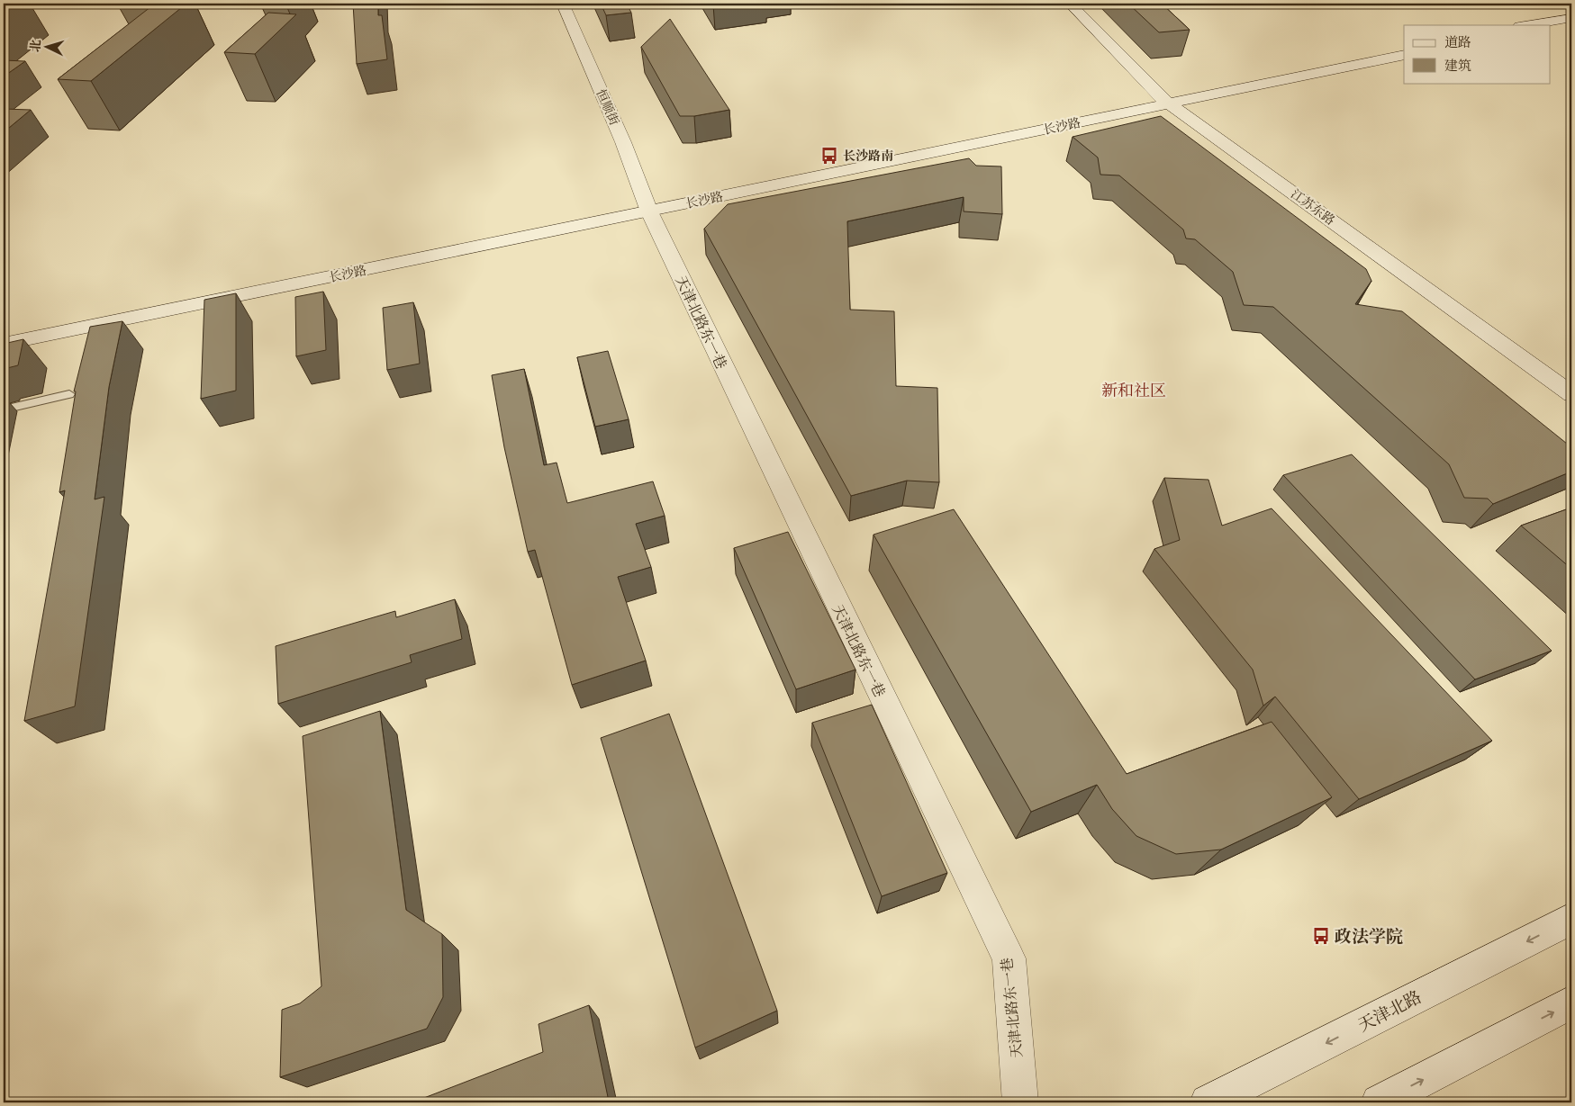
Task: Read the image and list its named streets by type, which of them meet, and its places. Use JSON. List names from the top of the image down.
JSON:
{
  "streets": {
    "street": [
      "恒顺街",
      "长沙路",
      "江苏东路",
      "天津北路东一巷",
      "天津北路"
    ]
  },
  "crossings": [
    ["恒顺街", "长沙路"],
    ["恒顺街", "天津北路东一巷"],
    ["长沙路", "江苏东路"],
    ["长沙路", "天津北路东一巷"]
  ],
  "districts": ["新和社区"],
  "places": {
    "bus stop": ["长沙路南", "政法学院"]
  },
  "legend": ["道路", "建筑"],
  "north": "left"
}
